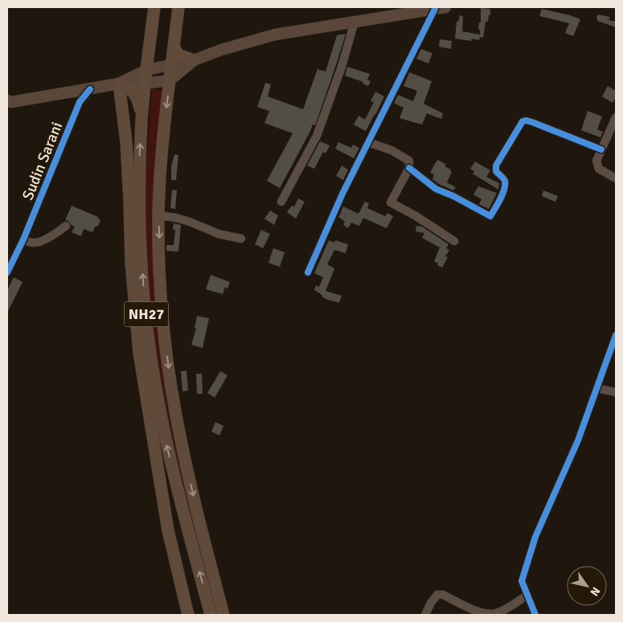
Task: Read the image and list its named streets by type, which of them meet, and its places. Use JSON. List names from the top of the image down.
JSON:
{
  "streets": {
    "highway": ["NH27"],
    "street": ["Sudin Sarani"]
  },
  "north": "bottom right"
}
